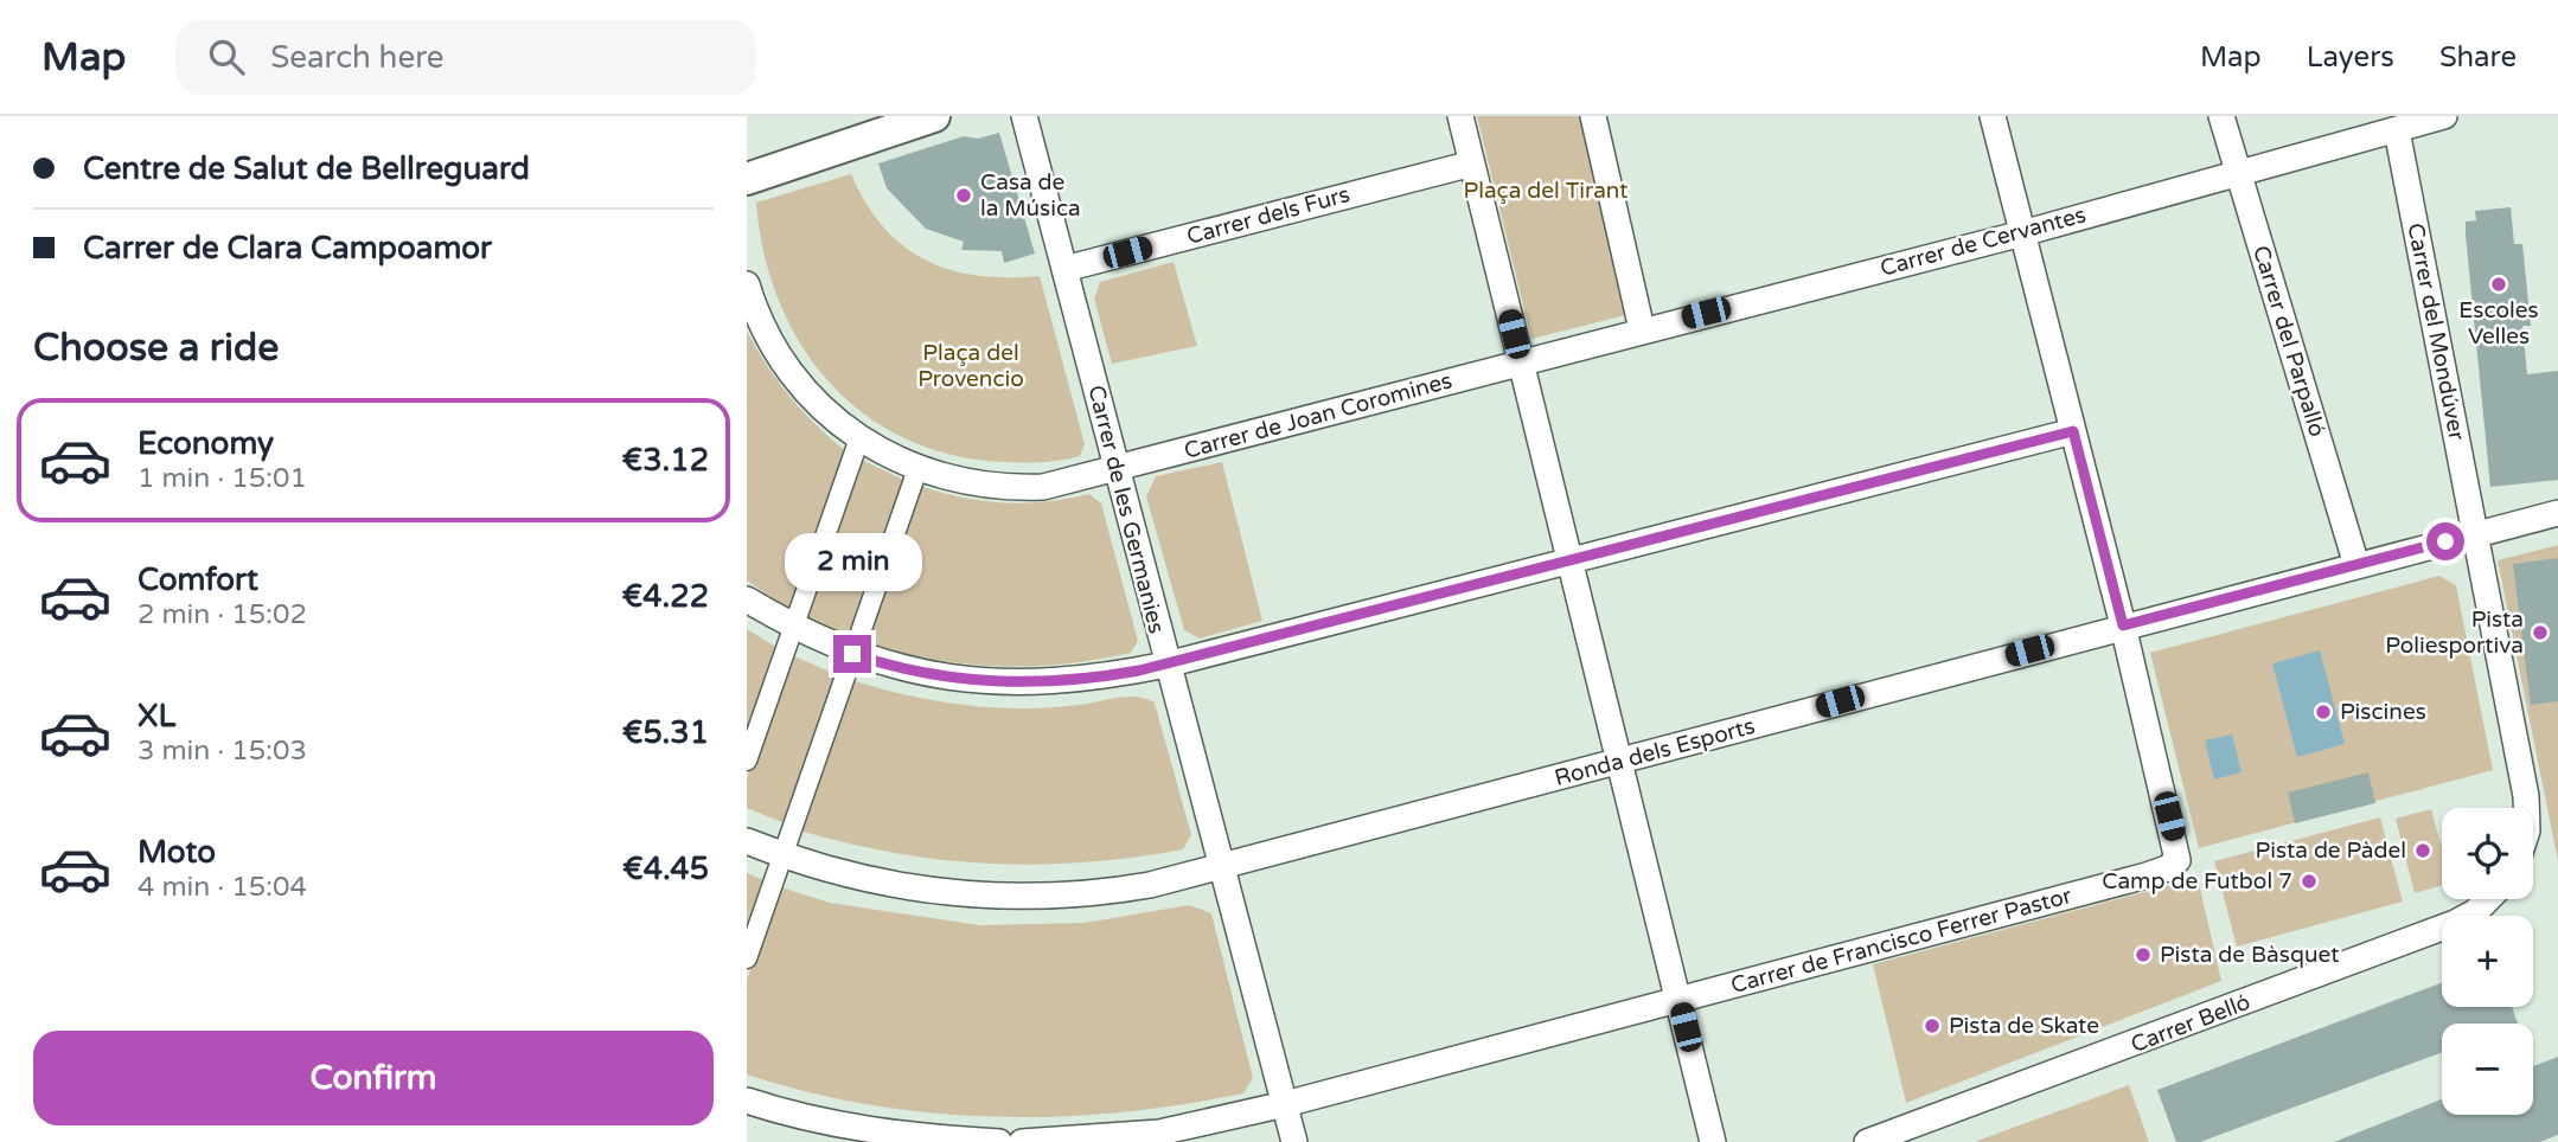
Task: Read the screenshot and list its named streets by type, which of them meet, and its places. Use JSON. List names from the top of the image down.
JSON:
{
  "streets": {
    "street": [
      "Carrer dels Furs",
      "Carrer de Cervantes",
      "Carrer del Mondúver",
      "Carrer del Parpalló",
      "Carrer de Joan Coromines",
      "Carrer de les Germanies",
      "Ronda dels Esports",
      "Carrer de Francisco Ferrer Pastor",
      "Carrer Belló"
    ]
  },
  "crossings": [
    ["Carrer dels Furs", "Carrer de les Germanies"],
    ["Carrer de Cervantes", "Carrer del Mondúver"],
    ["Carrer de Cervantes", "Carrer del Parpalló"],
    ["Carrer de Cervantes", "Carrer de Joan Coromines"],
    ["Carrer del Mondúver", "Ronda dels Esports"],
    ["Carrer del Parpalló", "Ronda dels Esports"],
    ["Carrer de Joan Coromines", "Carrer de les Germanies"],
    ["Carrer de les Germanies", "Ronda dels Esports"],
    ["Carrer de les Germanies", "Carrer de Francisco Ferrer Pastor"],
    ["Ronda dels Esports", "Carrer de Francisco Ferrer Pastor"]
  ],
  "parks": ["Plaça del Tirant", "Plaça del Provencio"],
  "places": [
    "Casa de la Música",
    "Escoles Velles",
    "Pista Poliesportiva",
    "Piscines",
    "Pista de Pàdel",
    "Camp de Futbol 7",
    "Pista de Bàsquet",
    "Pista de Skate"
  ],
  "page": {
    "header": "Map",
    "search": "Search here",
    "nav": ["Map", "Layers", "Share"],
    "banner": ["Centre de Salut de Bellreguard", "Carrer de Clara Campoamor"],
    "heading": "Choose a ride",
    "list": [
      {
        "name": "Economy",
        "note": "1 min · 15:01",
        "value": "€3.12"
      },
      {
        "name": "Comfort",
        "note": "2 min · 15:02",
        "value": "€4.22"
      },
      {
        "name": "XL",
        "note": "3 min · 15:03",
        "value": "€5.31"
      },
      {
        "name": "Moto",
        "note": "4 min · 15:04",
        "value": "€4.45"
      }
    ],
    "bubble": "2 min",
    "map_buttons": ["+", "−"],
    "buttons": "Confirm"
  }
}
